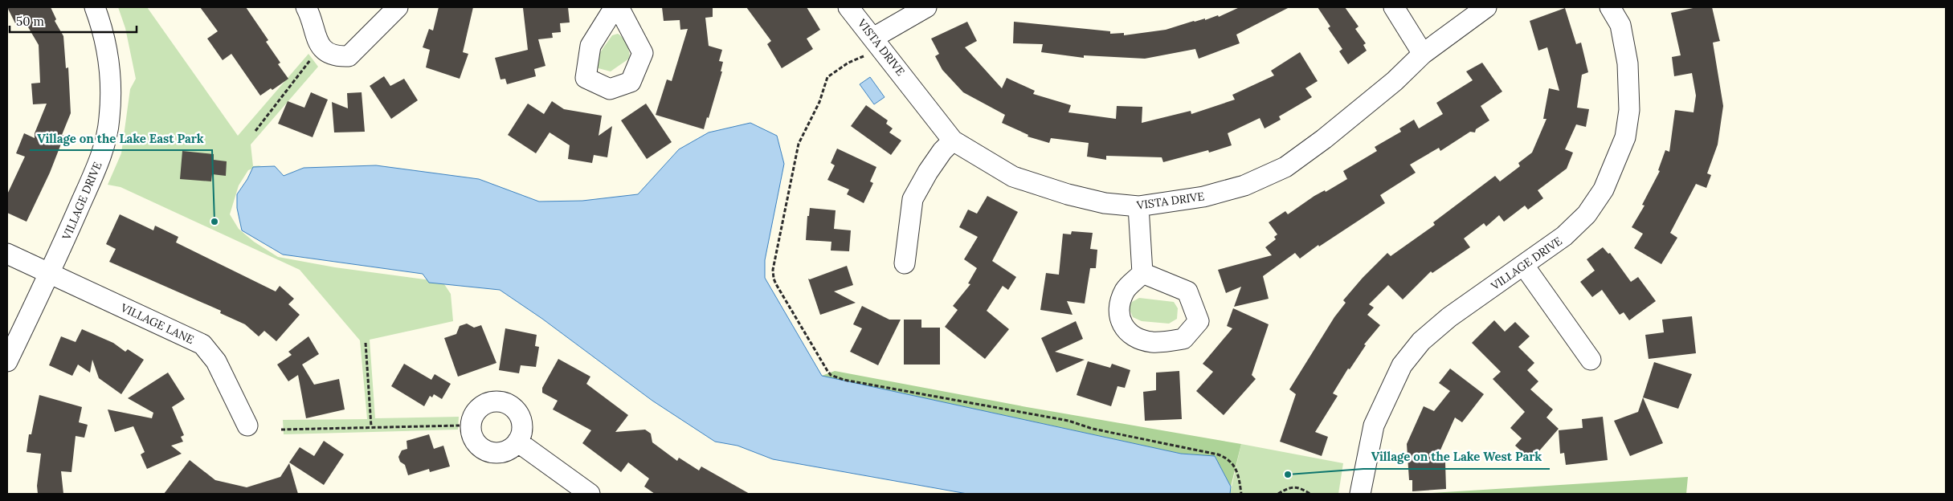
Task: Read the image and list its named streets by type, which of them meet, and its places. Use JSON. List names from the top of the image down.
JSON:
{
  "streets": {
    "street": ["VISTA DRIVE", "VILLAGE DRIVE", "VILLAGE LANE"]
  },
  "crossings": [
    ["VILLAGE DRIVE", "VILLAGE LANE"]
  ],
  "places": ["Village on the Lake East Park", "Village on the Lake West Park"],
  "scale_bar": "50 m"
}
